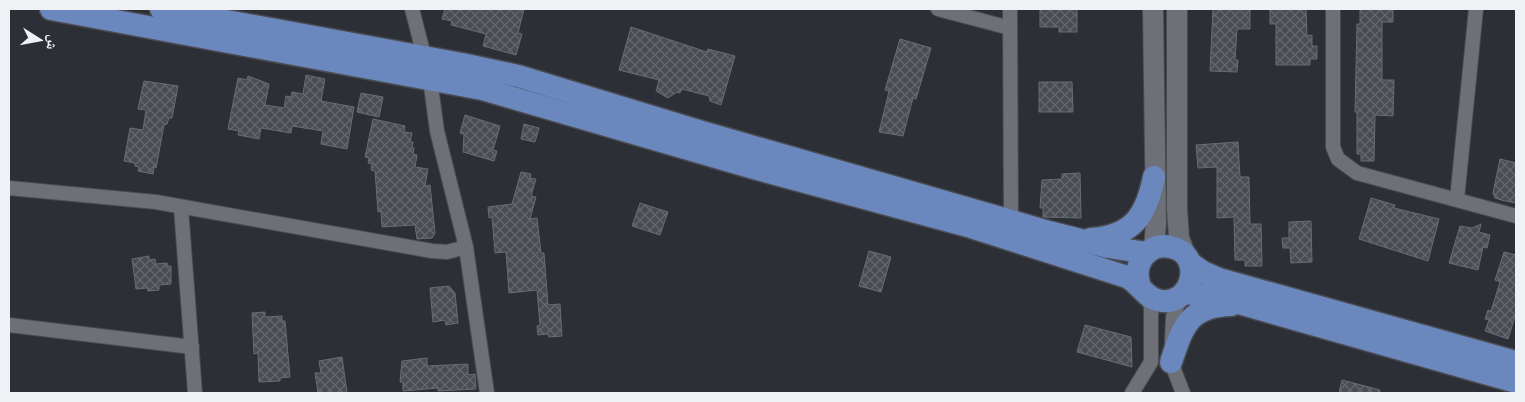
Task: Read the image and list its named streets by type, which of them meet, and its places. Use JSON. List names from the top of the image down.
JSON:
{
  "north": "right"
}
